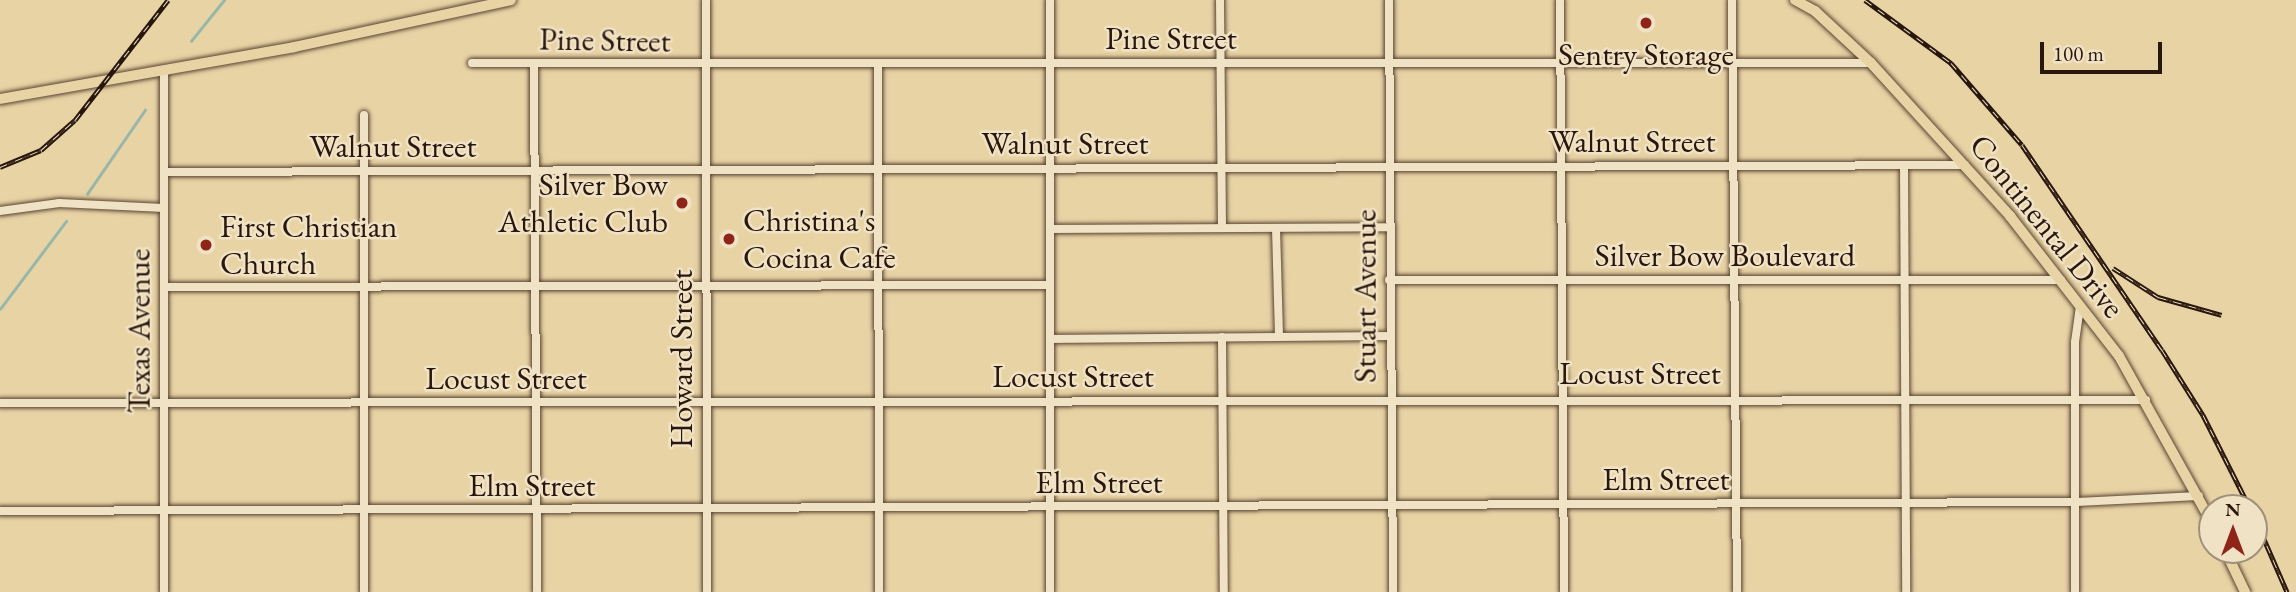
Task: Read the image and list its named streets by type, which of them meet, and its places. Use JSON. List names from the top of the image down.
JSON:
{
  "streets": {
    "main road": ["Continental Drive"],
    "street": [
      "Pine Street",
      "Walnut Street",
      "Silver Bow Boulevard",
      "Stuart Avenue",
      "Texas Avenue",
      "Howard Street",
      "Locust Street",
      "Elm Street"
    ]
  },
  "crossings": [
    ["Pine Street", "Continental Drive"],
    ["Pine Street", "Stuart Avenue"],
    ["Pine Street", "Howard Street"],
    ["Walnut Street", "Continental Drive"],
    ["Walnut Street", "Stuart Avenue"],
    ["Walnut Street", "Texas Avenue"],
    ["Walnut Street", "Howard Street"],
    ["Continental Drive", "Silver Bow Boulevard"],
    ["Continental Drive", "Locust Street"],
    ["Silver Bow Boulevard", "Stuart Avenue"],
    ["Stuart Avenue", "Locust Street"],
    ["Stuart Avenue", "Elm Street"],
    ["Texas Avenue", "Locust Street"],
    ["Texas Avenue", "Elm Street"],
    ["Howard Street", "Locust Street"],
    ["Howard Street", "Elm Street"]
  ],
  "places": [
    "Sentry Storage",
    "Silver Bow Athletic Club",
    "Christina's Cocina Cafe",
    "First Christian Church"
  ],
  "scale_bar": "100 m",
  "north": "top"
}
